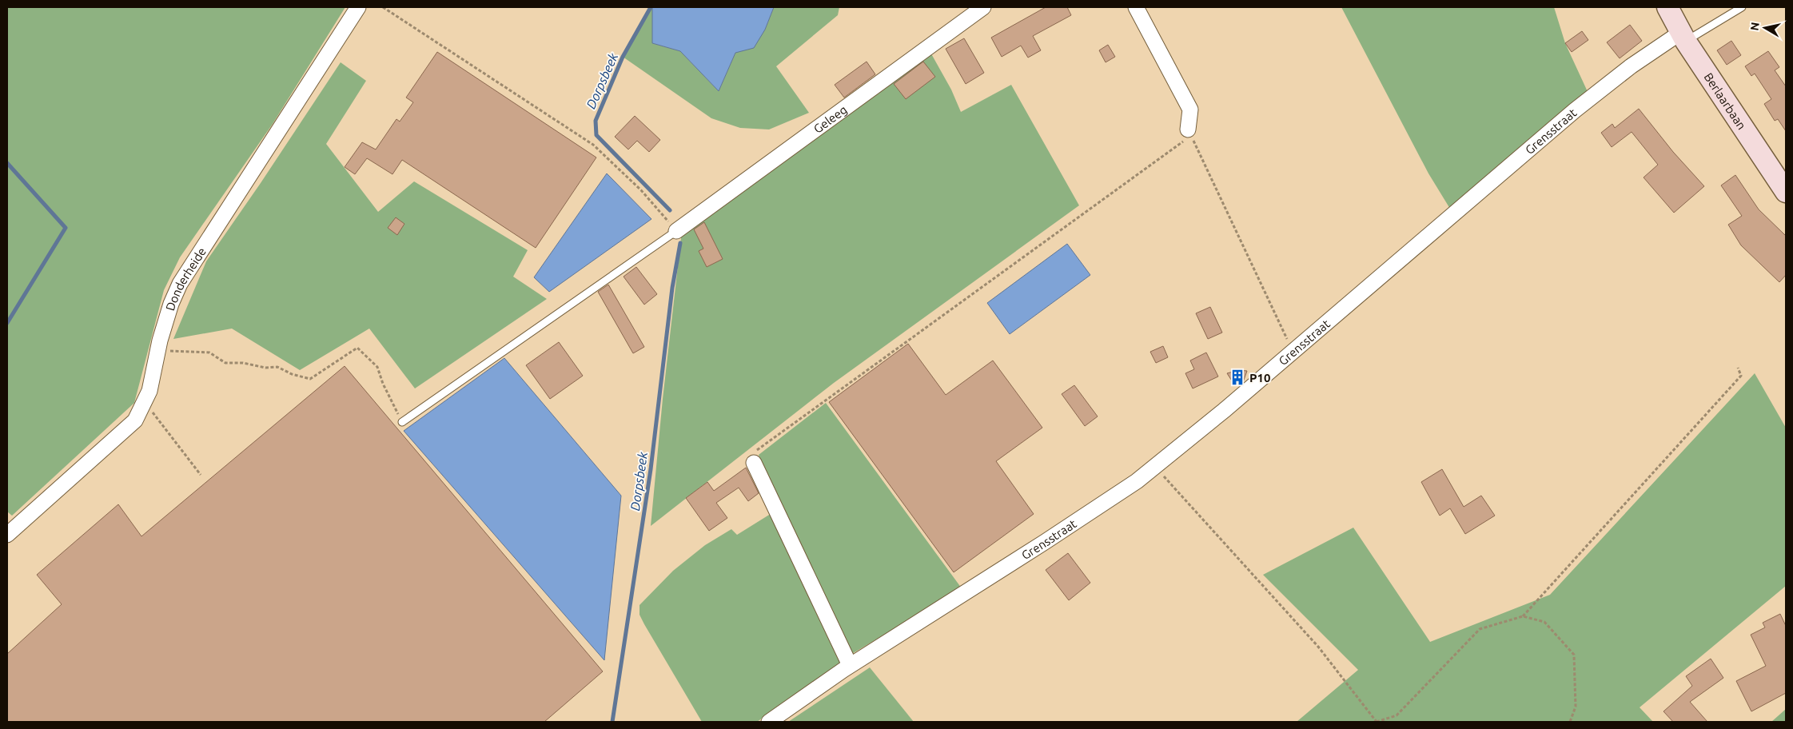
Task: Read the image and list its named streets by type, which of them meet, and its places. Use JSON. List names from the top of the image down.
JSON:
{
  "streets": {
    "street": [
      "Berlaarbaan",
      "Geleeg",
      "Grensstraat",
      "Donderheide"
    ]
  },
  "crossings": [
    ["Berlaarbaan", "Grensstraat"]
  ],
  "water": ["Dorpsbeek"],
  "places": {
    "building": ["P10"]
  },
  "north": "left"
}
